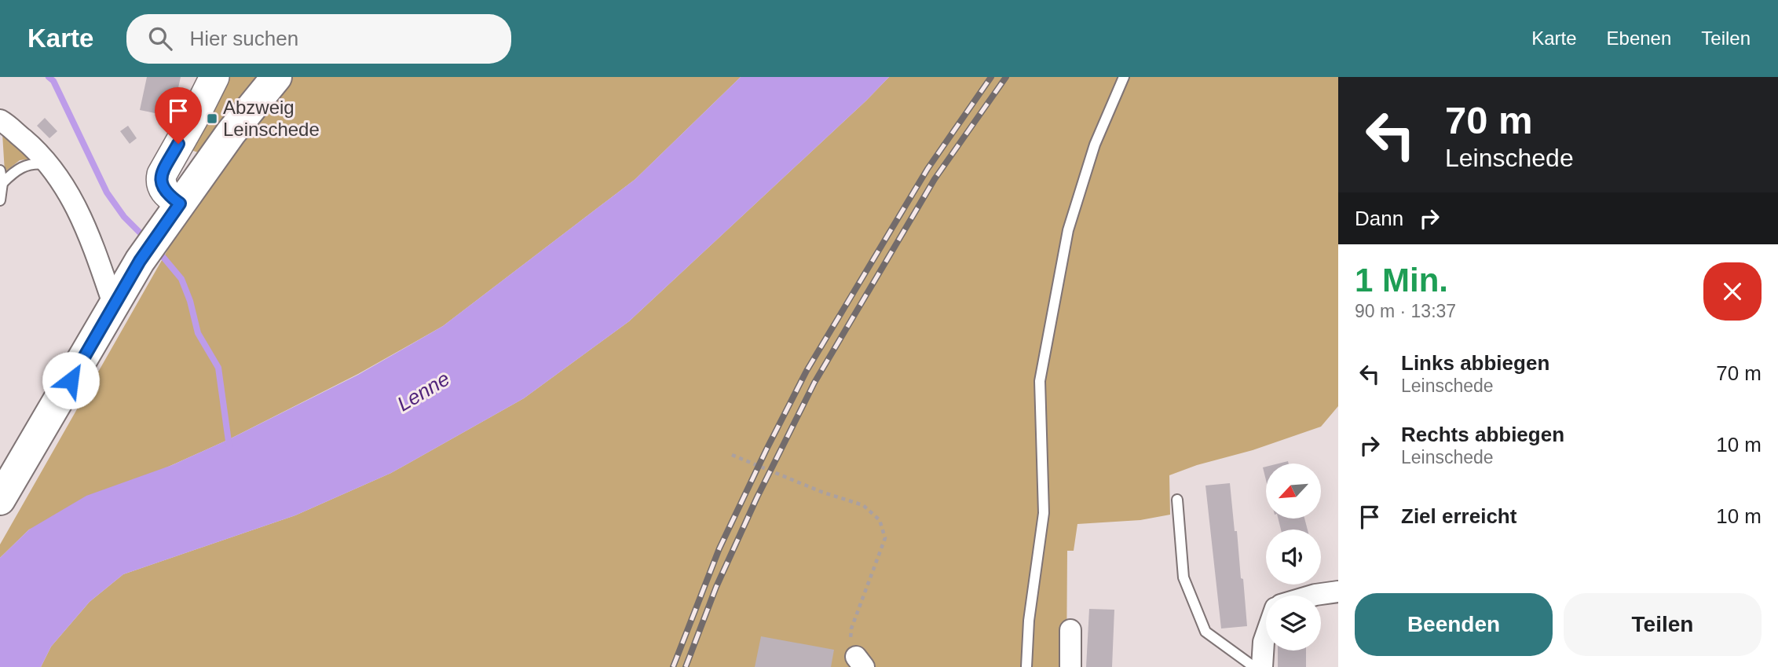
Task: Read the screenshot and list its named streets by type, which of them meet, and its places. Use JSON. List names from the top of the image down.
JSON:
{
  "water": ["Lenne"],
  "places": {
    "transit": ["Abzweig Leinschede"]
  },
  "north": "bottom left",
  "page": {
    "header": "Karte",
    "search": "Hier suchen",
    "nav": ["Karte", "Ebenen", "Teilen"],
    "turn": ["70 m", "Leinschede"],
    "then": "Dann",
    "heading": ["1 Min.", "90 m · 13:37"],
    "list": [
      {
        "name": "Links abbiegen",
        "note": "Leinschede",
        "value": "70 m"
      },
      {
        "name": "Rechts abbiegen",
        "note": "Leinschede",
        "value": "10 m"
      },
      {
        "name": "Ziel erreicht",
        "value": "10 m"
      }
    ],
    "buttons": ["Beenden", "Teilen"]
  }
}
